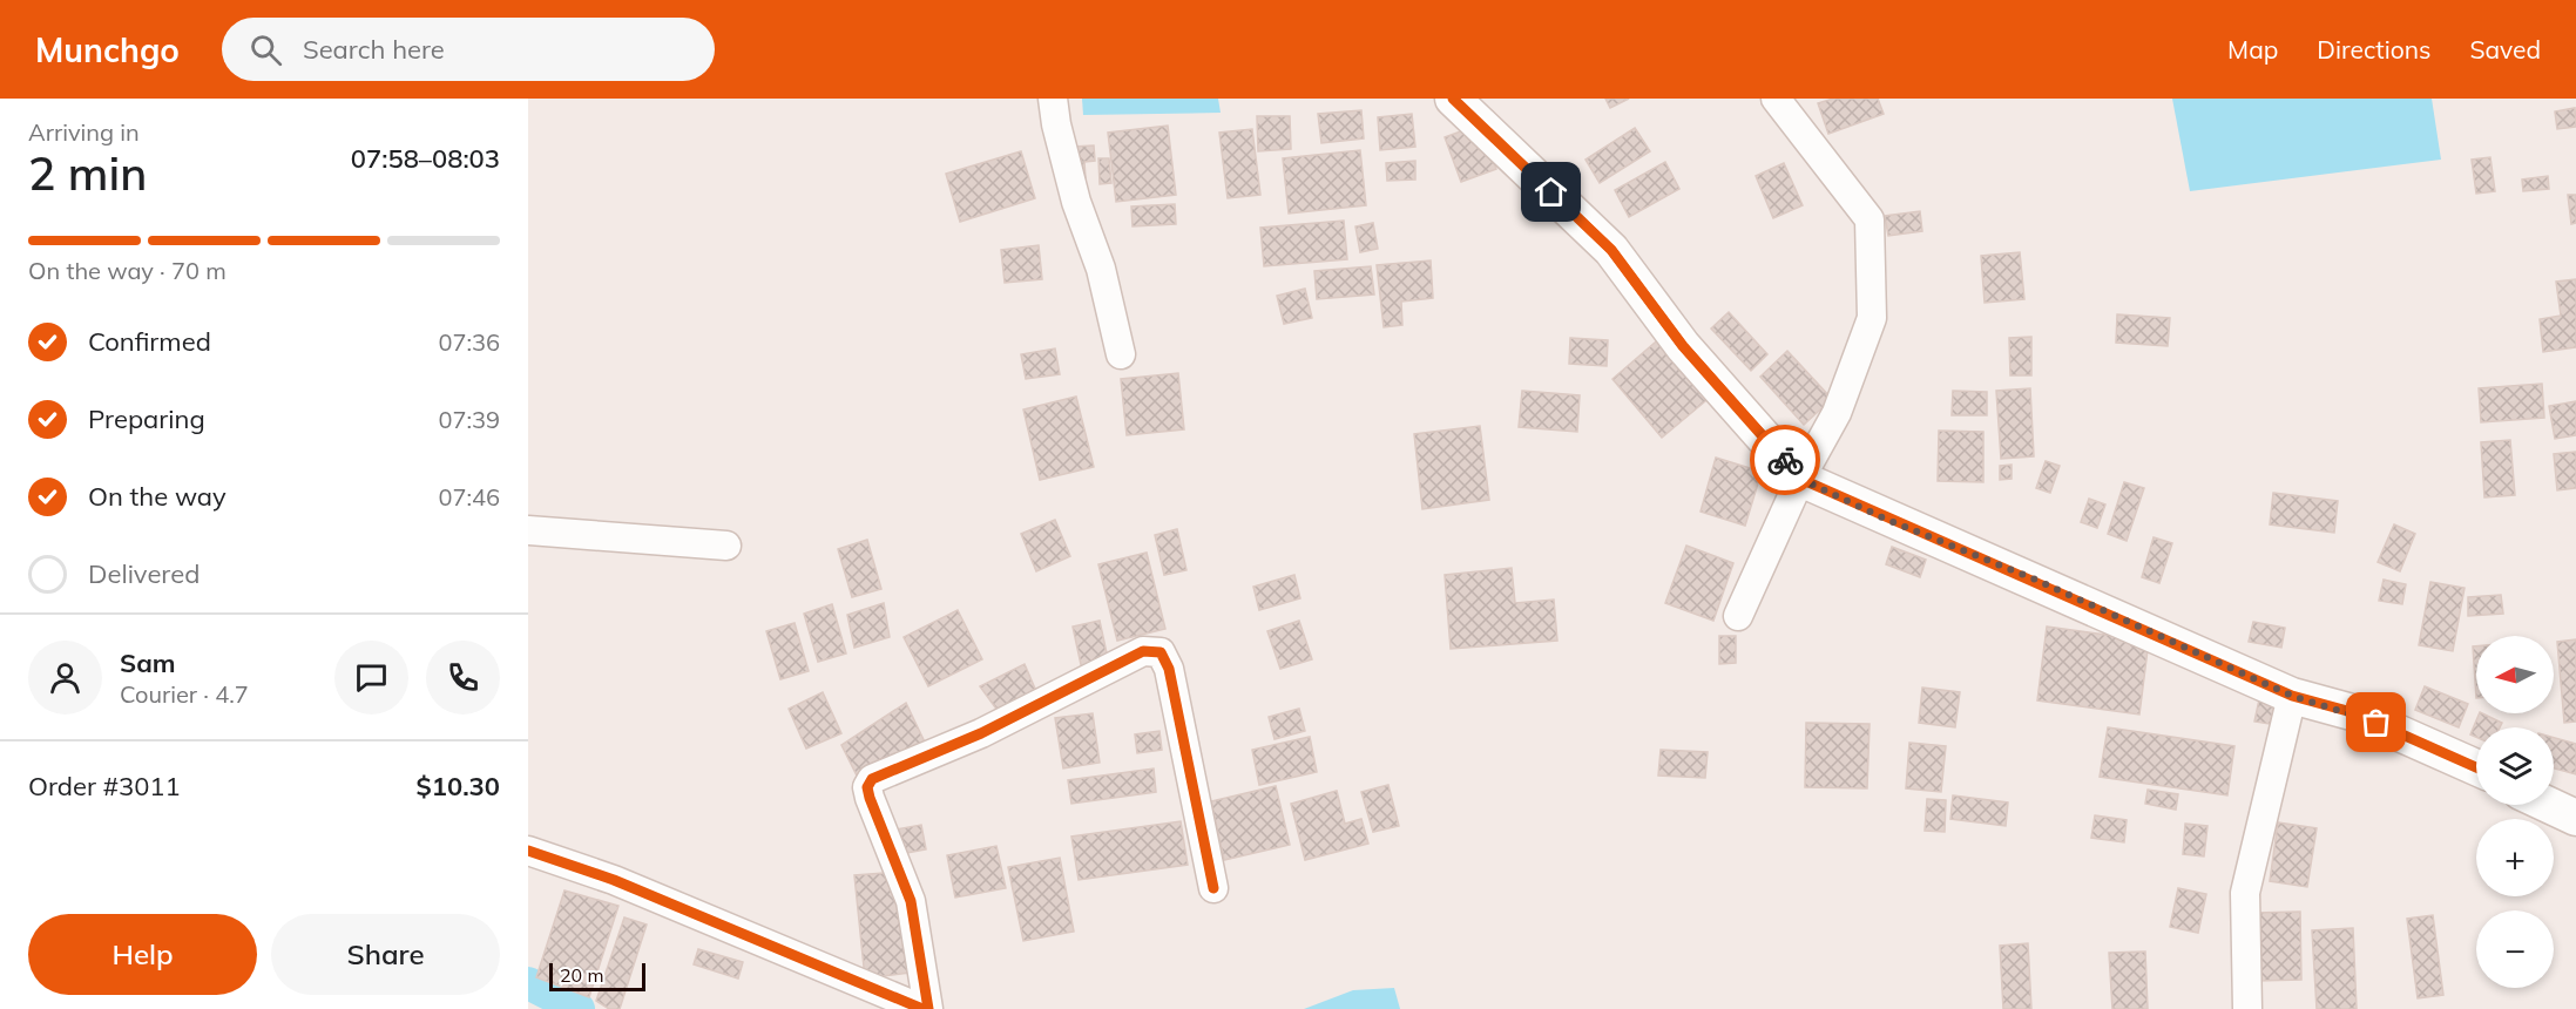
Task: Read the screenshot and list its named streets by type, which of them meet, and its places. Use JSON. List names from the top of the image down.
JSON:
{
  "scale_bar": "20 m",
  "north": "left",
  "page": {
    "header": "Munchgo",
    "search": "Search here",
    "nav": ["Map", "Directions", "Saved"],
    "heading": ["2 min", "Arriving in", "07:58–08:03"],
    "panel": [
      "Sam",
      "Courier · 4.7",
      "Order #3011",
      "$10.30"
    ],
    "bar": "On the way · 70 m",
    "list": [
      ["Confirmed", "07:36"],
      ["Preparing", "07:39"],
      ["On the way", "07:46"],
      "Delivered"
    ],
    "map_buttons": ["+", "−"],
    "buttons": ["Help", "Share"],
    "scale": "20 m"
  }
}
